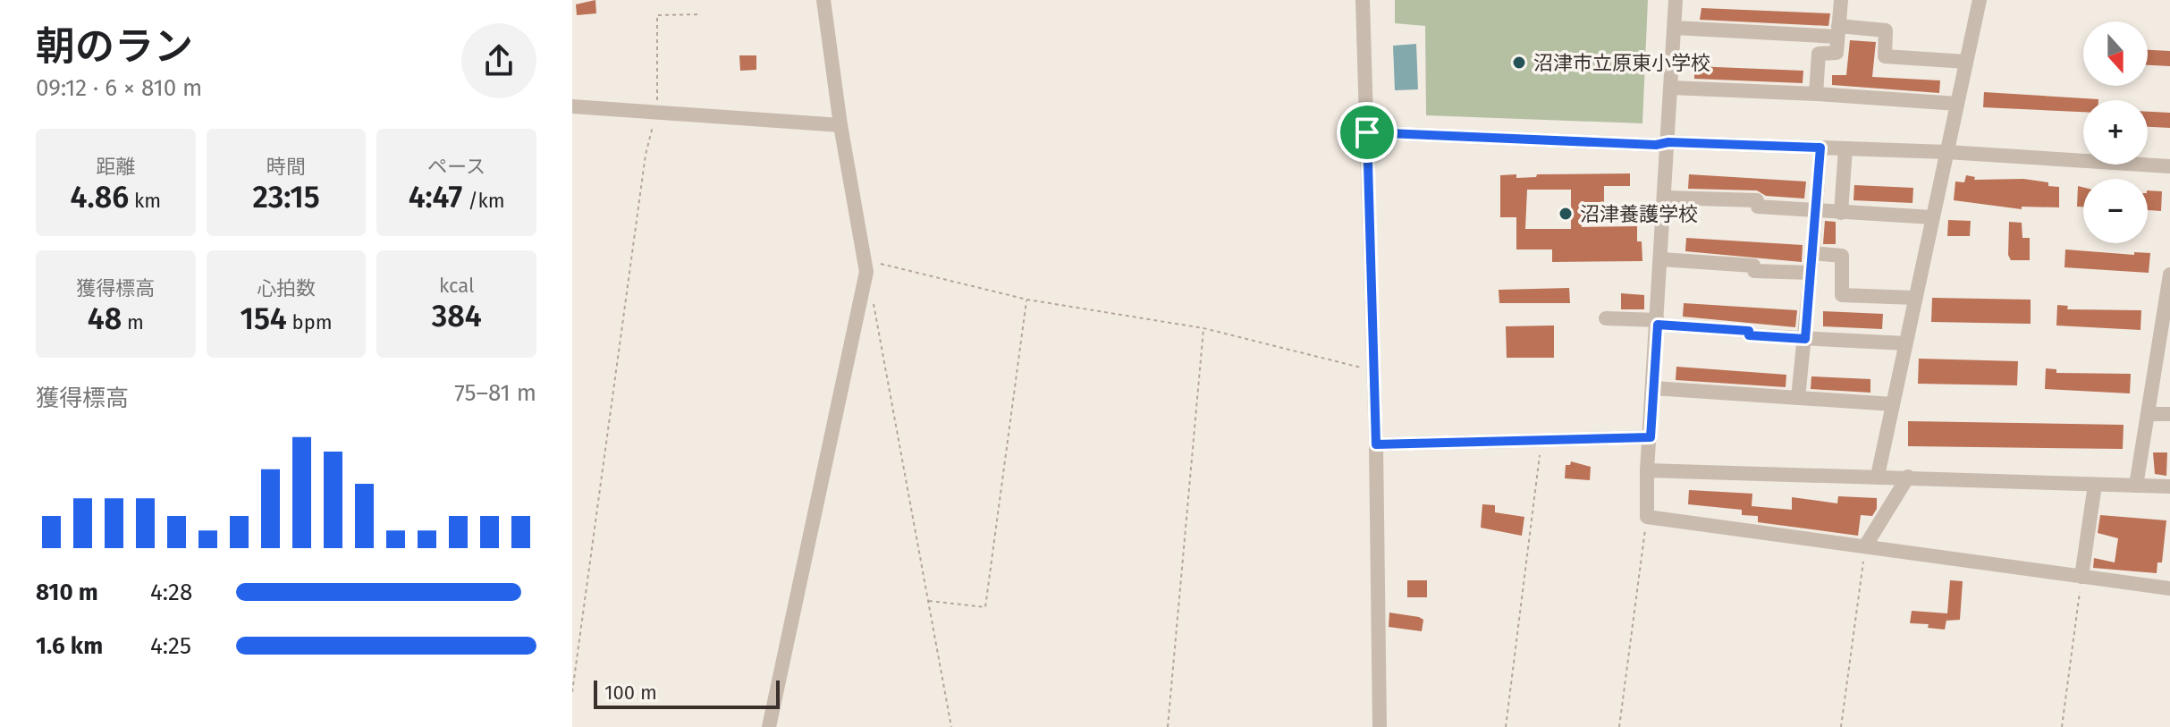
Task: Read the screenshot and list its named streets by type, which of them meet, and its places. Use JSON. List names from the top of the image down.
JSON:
{
  "places": ["沼津市立原東小学校", "沼津養護学校"],
  "scale_bar": "100 m",
  "north": "bottom",
  "page": {
    "heading": ["朝のラン", "09:12 · 6 × 810 m"],
    "map_buttons": ["+", "−"],
    "stats": [
      ["距離", "4.86 km"],
      ["時間", "23:15"],
      ["ペース", "4:47 /km"],
      ["獲得標高", "48 m"],
      ["心拍数", "154 bpm"],
      ["kcal", "384"]
    ],
    "chart": ["獲得標高", "75–81 m"],
    "list": [
      {
        "name": "810 m",
        "note": "4:28"
      },
      {
        "name": "1.6 km",
        "note": "4:25"
      }
    ],
    "scale": "100 m"
  }
}
